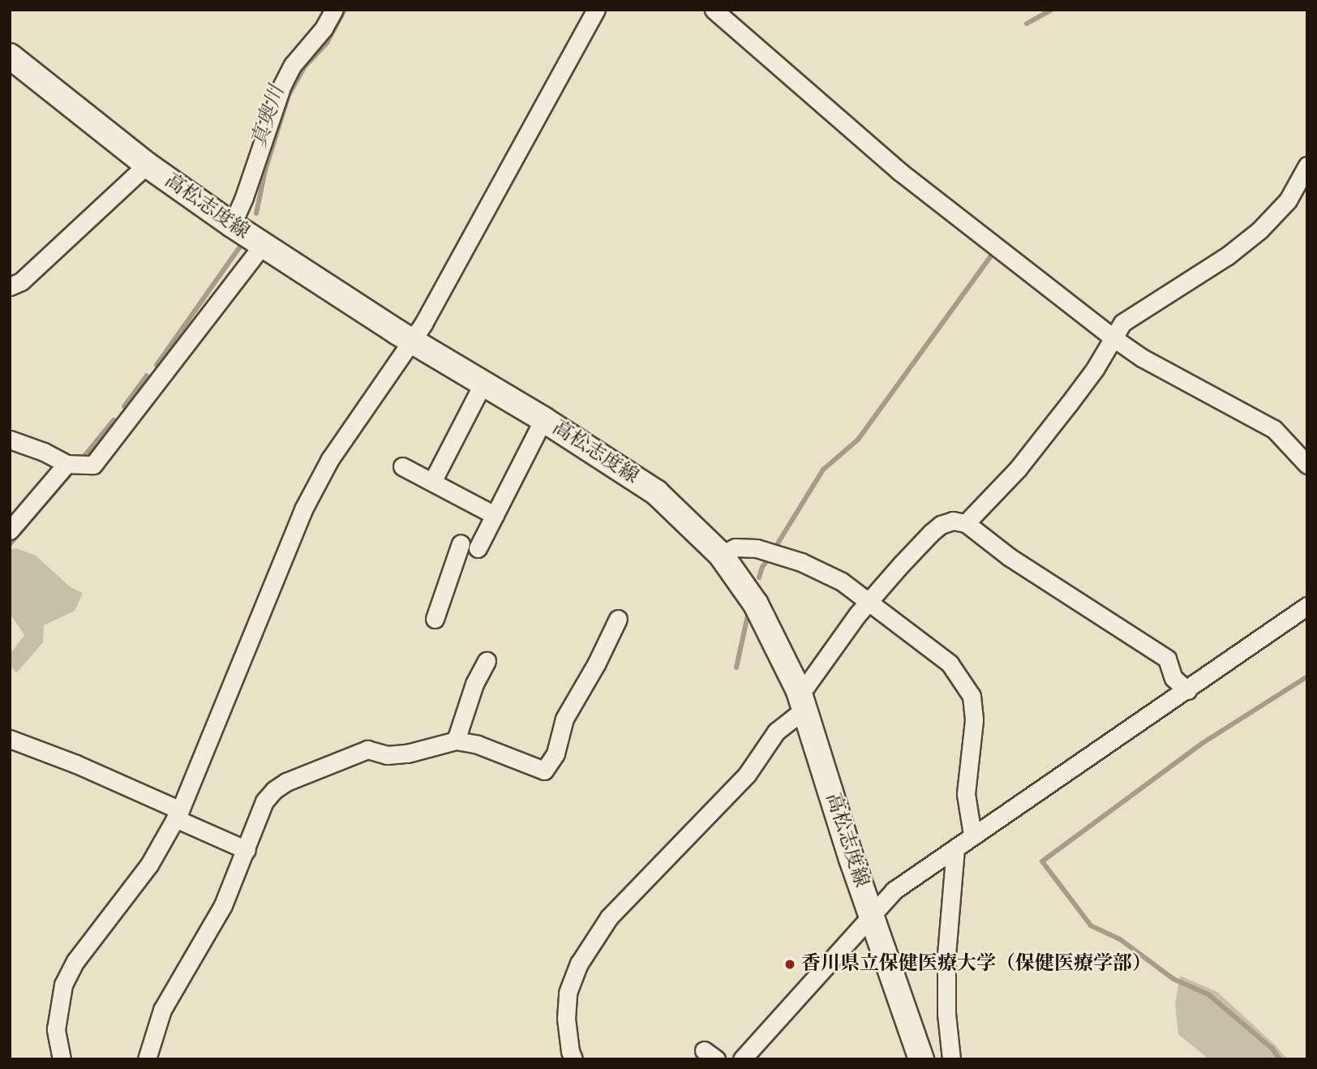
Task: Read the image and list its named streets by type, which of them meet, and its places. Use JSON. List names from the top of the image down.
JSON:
{
  "streets": {
    "main road": ["高松志度線"]
  },
  "water": ["真奥川"],
  "places": ["香川県立保健医療大学（保健医療学部）"]
}
